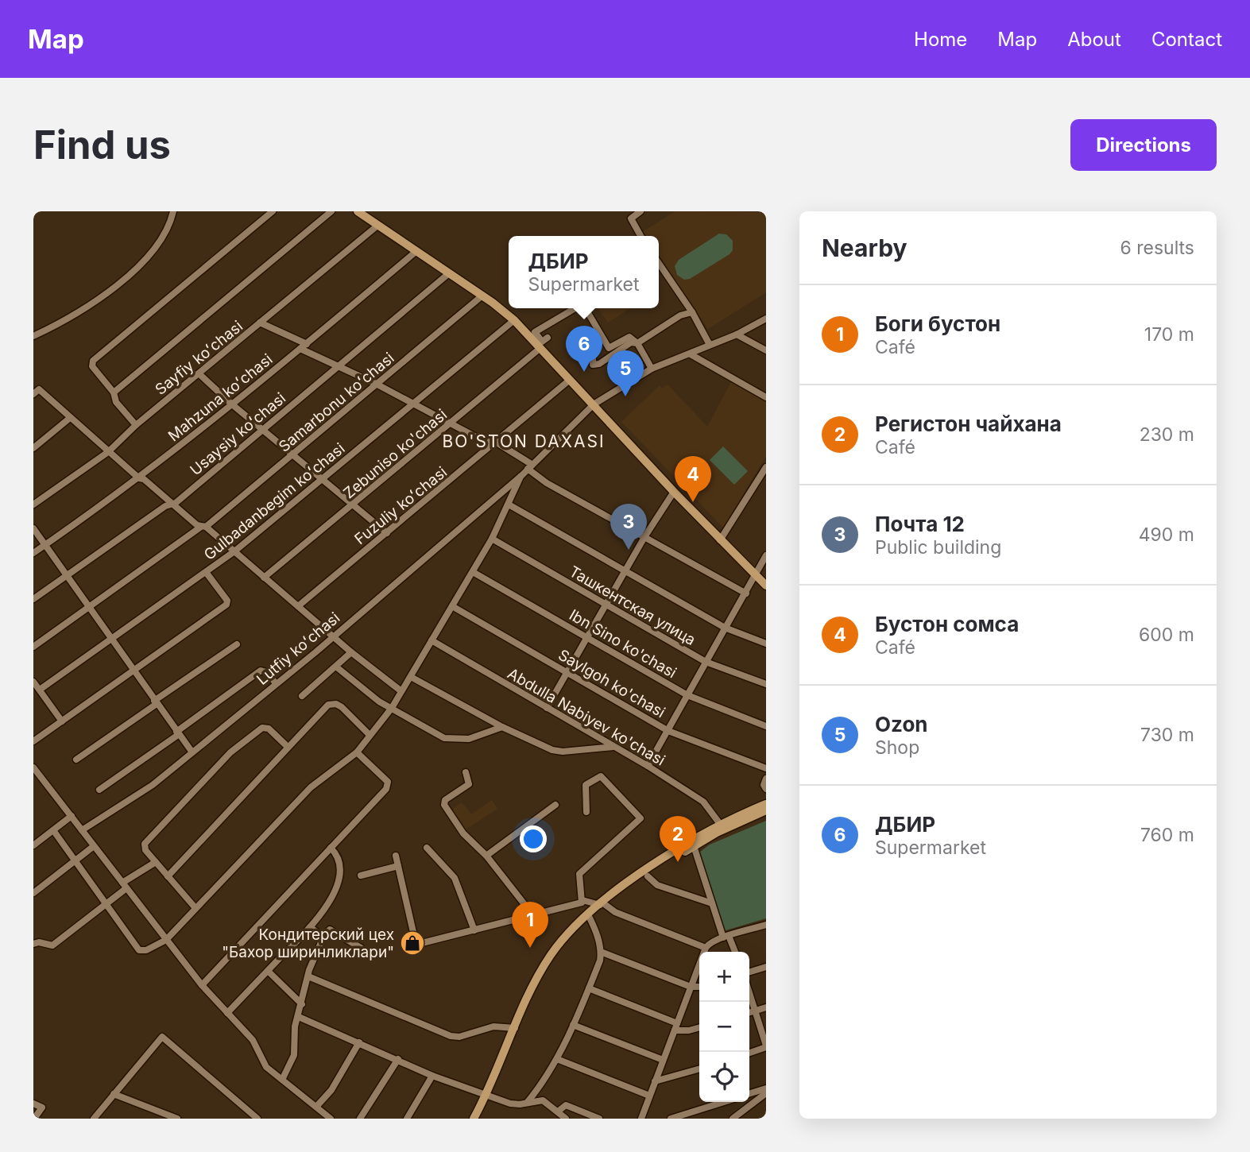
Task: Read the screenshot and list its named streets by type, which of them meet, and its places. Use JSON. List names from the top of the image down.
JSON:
{
  "streets": {
    "street": [
      "Sayfiy koʻchasi",
      "Mahzuna koʻchasi",
      "Samarbonu koʻchasi",
      "Usaysiy koʻchasi",
      "Zebuniso ko'chasi",
      "Gulbadanbegim koʻchasi",
      "Fuzuliy koʻchasi",
      "Ташкентская улица",
      "Ibn Sino ko'chasi",
      "Lutfiy koʻchasi",
      "Saylgoh ko'chasi",
      "Abdulla Nabiyev ko'chasi"
    ]
  },
  "districts": ["BO'STON DAXASI"],
  "places": {
    "shop": ["Кондитерский цех \"Бахор ширинликлари\""]
  },
  "page": {
    "header": "Map",
    "nav": [
      "Home",
      "Map",
      "About",
      "Contact"
    ],
    "buttons": "Directions",
    "title": "Find us",
    "heading": ["Nearby", "6 results"],
    "popup": ["ДБИР", "Supermarket"],
    "list": [
      {
        "mark": "1",
        "name": "Боги бустон",
        "note": "Café",
        "value": "170 m"
      },
      {
        "mark": "2",
        "name": "Регистон чайхана",
        "note": "Café",
        "value": "230 m"
      },
      {
        "mark": "3",
        "name": "Почта 12",
        "note": "Public building",
        "value": "490 m"
      },
      {
        "mark": "4",
        "name": "Бустон сомса",
        "note": "Café",
        "value": "600 m"
      },
      {
        "mark": "5",
        "name": "Ozon",
        "note": "Shop",
        "value": "730 m"
      },
      {
        "mark": "6",
        "name": "ДБИР",
        "note": "Supermarket",
        "value": "760 m"
      }
    ],
    "pins": [
      "6",
      "5",
      "4",
      "3",
      "2",
      "1"
    ],
    "map_buttons": ["+", "−"]
  }
}
